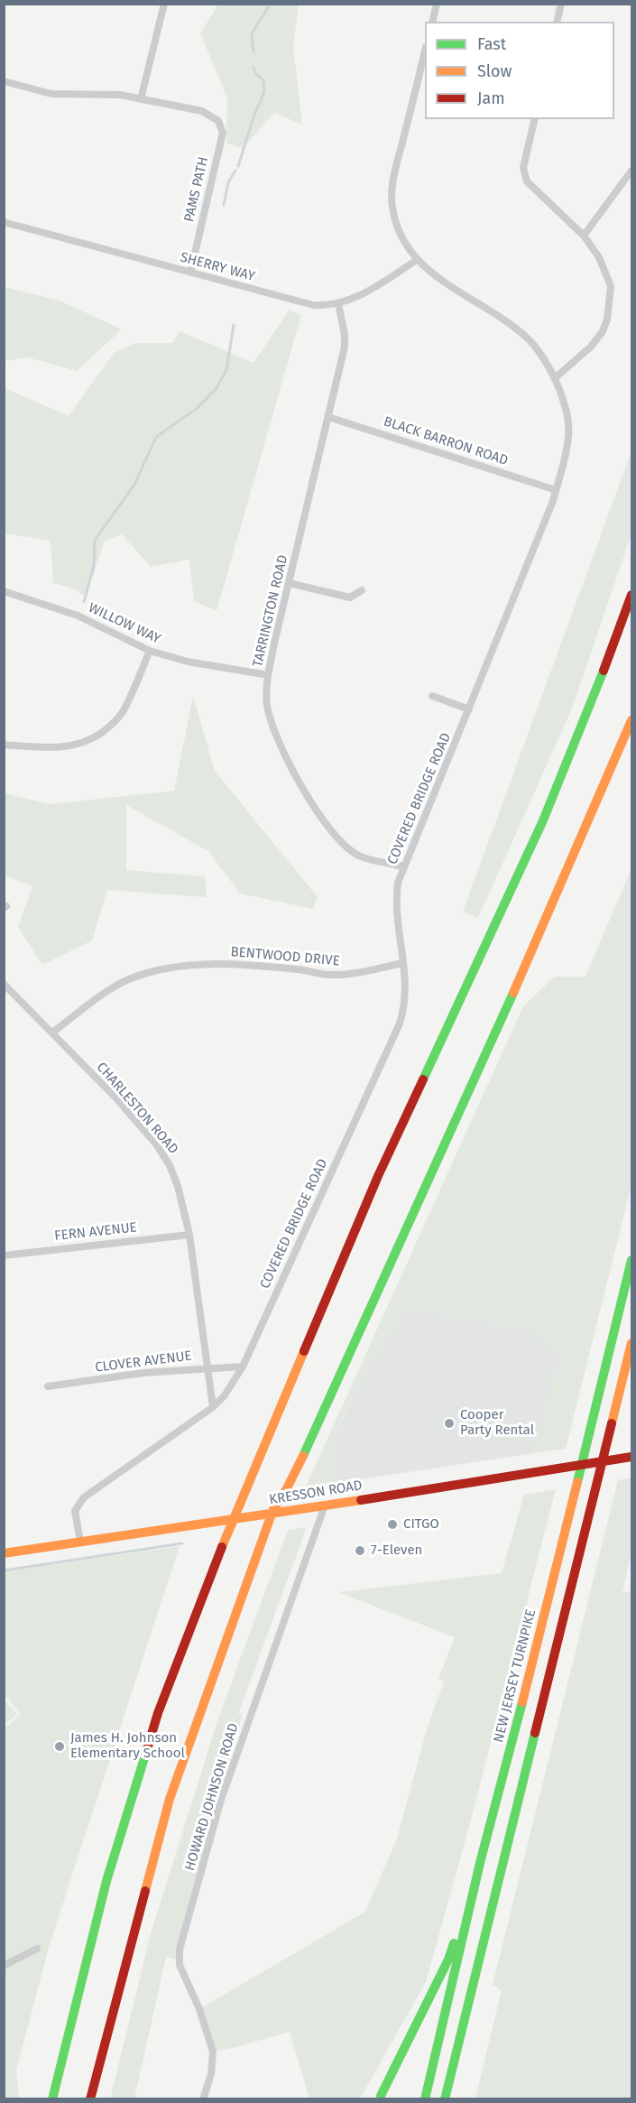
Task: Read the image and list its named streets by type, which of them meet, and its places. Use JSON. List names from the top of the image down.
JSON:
{
  "streets": {
    "main road": ["KRESSON ROAD", "NEW JERSEY TURNPIKE"],
    "street": [
      "PAMS PATH",
      "SHERRY WAY",
      "BLACK BARRON ROAD",
      "TARRINGTON ROAD",
      "WILLOW WAY",
      "COVERED BRIDGE ROAD",
      "BENTWOOD DRIVE",
      "CHARLESTON ROAD",
      "FERN AVENUE",
      "CLOVER AVENUE",
      "HOWARD JOHNSON ROAD"
    ]
  },
  "crossings": [
    ["PAMS PATH", "SHERRY WAY"],
    ["SHERRY WAY", "TARRINGTON ROAD"],
    ["SHERRY WAY", "COVERED BRIDGE ROAD"],
    ["BLACK BARRON ROAD", "TARRINGTON ROAD"],
    ["BLACK BARRON ROAD", "COVERED BRIDGE ROAD"],
    ["TARRINGTON ROAD", "WILLOW WAY"],
    ["TARRINGTON ROAD", "COVERED BRIDGE ROAD"],
    ["COVERED BRIDGE ROAD", "BENTWOOD DRIVE"],
    ["COVERED BRIDGE ROAD", "CHARLESTON ROAD"],
    ["COVERED BRIDGE ROAD", "CLOVER AVENUE"],
    ["COVERED BRIDGE ROAD", "KRESSON ROAD"],
    ["BENTWOOD DRIVE", "CHARLESTON ROAD"],
    ["CHARLESTON ROAD", "FERN AVENUE"],
    ["CHARLESTON ROAD", "CLOVER AVENUE"],
    ["KRESSON ROAD", "HOWARD JOHNSON ROAD"]
  ],
  "places": [
    "Cooper Party Rental",
    "CITGO",
    "7-Eleven",
    "James H. Johnson Elementary School"
  ],
  "legend": ["Fast", "Slow", "Jam"]
}
